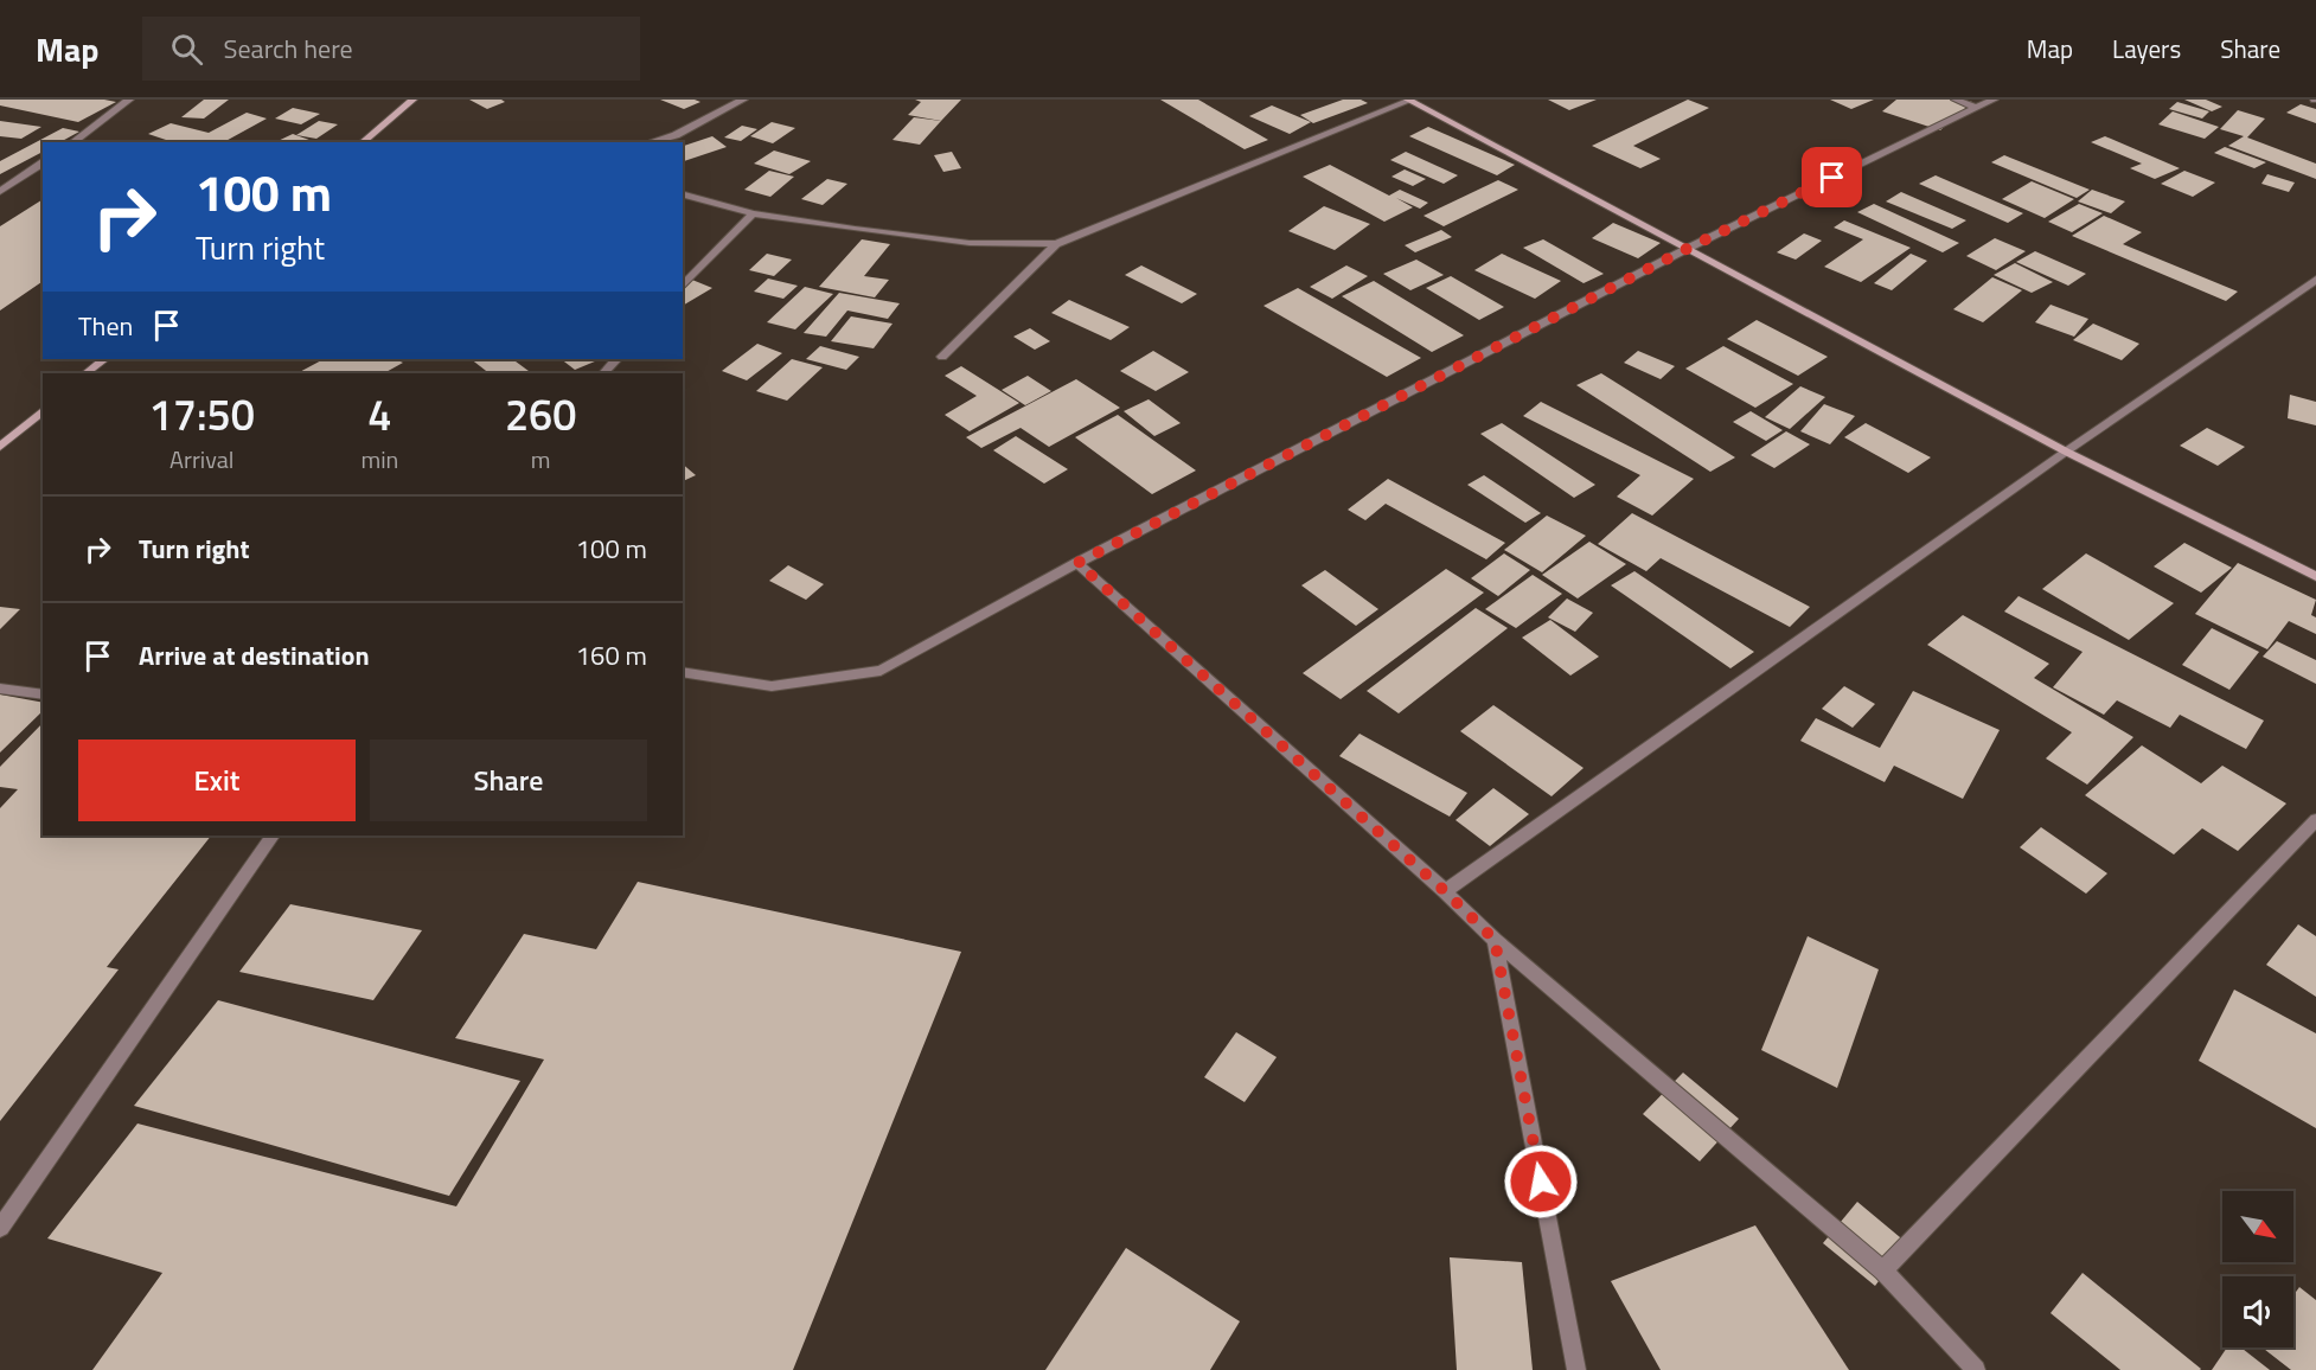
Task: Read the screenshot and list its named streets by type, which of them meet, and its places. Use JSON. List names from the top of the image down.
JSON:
{
  "north": "bottom right",
  "page": {
    "header": "Map",
    "search": "Search here",
    "nav": ["Map", "Layers", "Share"],
    "turn": ["100 m", "Turn right"],
    "then": "Then",
    "eta": [
      "17:50",
      "Arrival",
      "4",
      "min",
      "260",
      "m"
    ],
    "list": [
      {
        "name": "Turn right",
        "value": "100 m"
      },
      {
        "name": "Arrive at destination",
        "value": "160 m"
      }
    ],
    "buttons": ["Exit", "Share"]
  }
}
